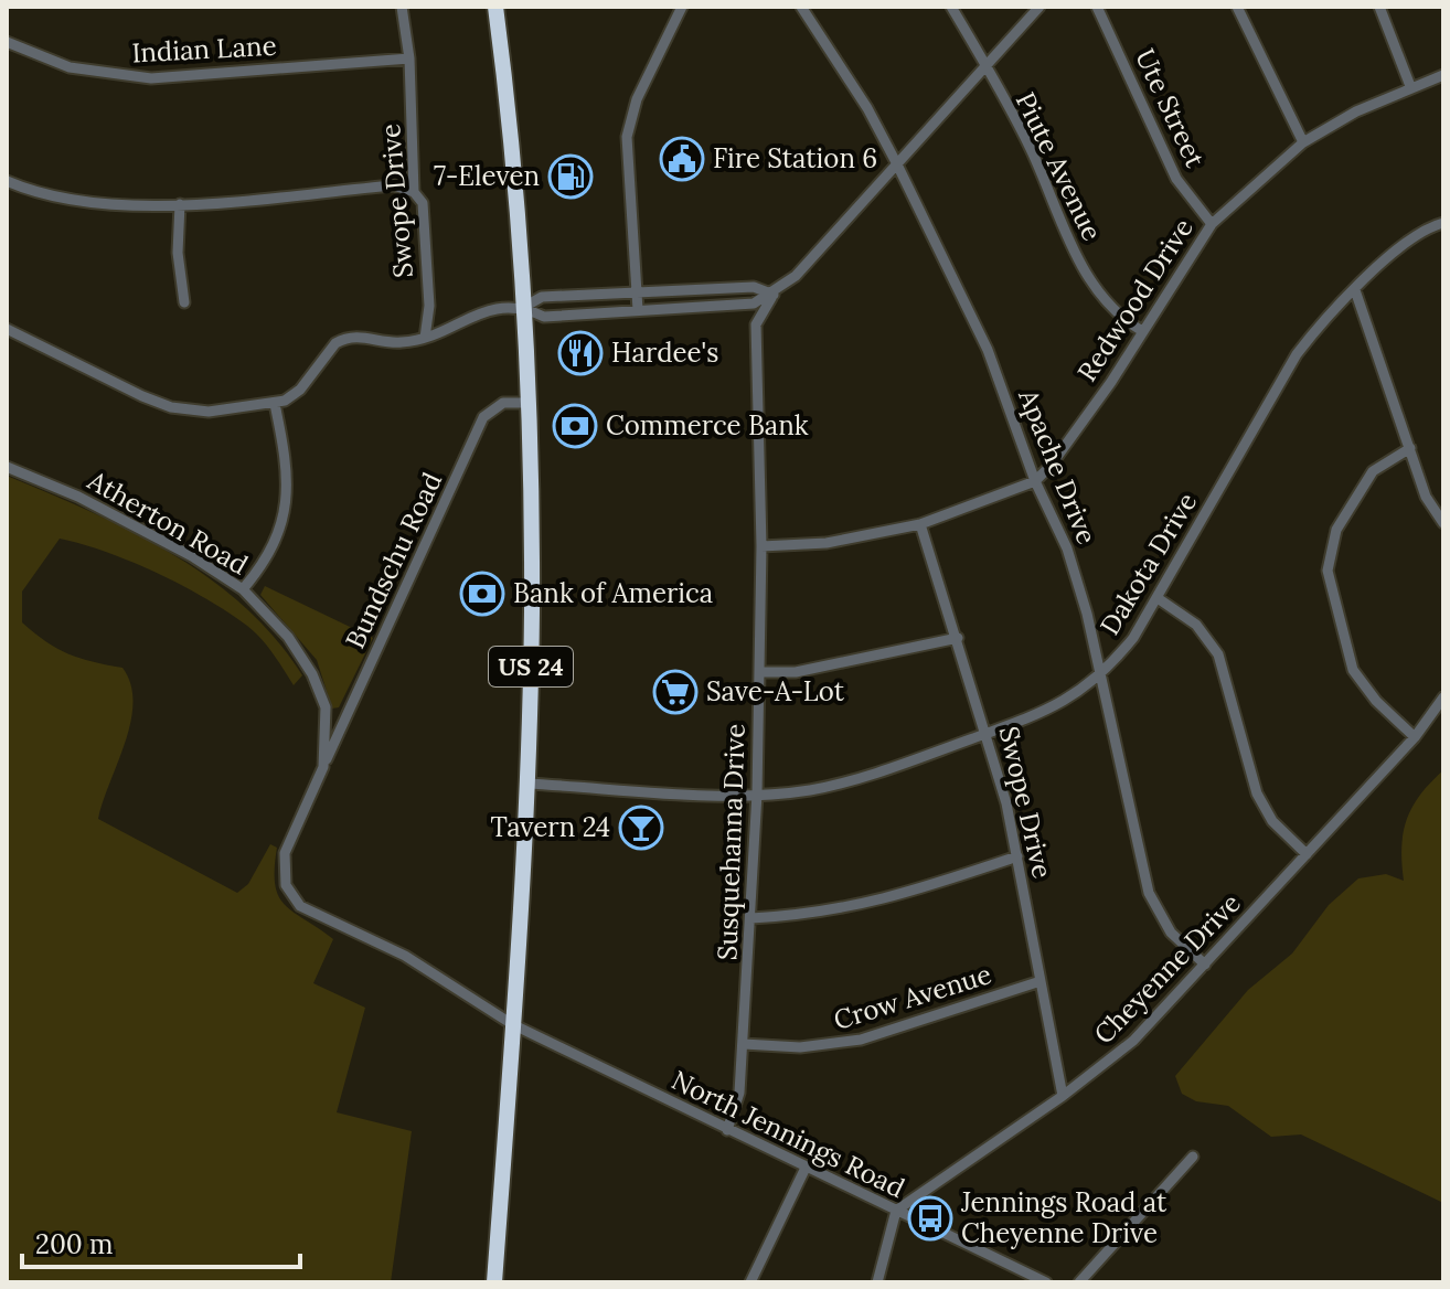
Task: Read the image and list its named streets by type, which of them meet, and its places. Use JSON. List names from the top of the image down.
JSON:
{
  "streets": {
    "highway": ["US 24"],
    "street": [
      "Indian Lane",
      "Ute Street",
      "Piute Avenue",
      "Swope Drive",
      "Redwood Drive",
      "Apache Drive",
      "Atherton Road",
      "Bundschu Road",
      "Dakota Drive",
      "Susquehanna Drive",
      "Cheyenne Drive",
      "Crow Avenue",
      "North Jennings Road"
    ]
  },
  "crossings": [
    ["Indian Lane", "Swope Drive"],
    ["Ute Street", "Redwood Drive"],
    ["Piute Avenue", "Redwood Drive"],
    ["Swope Drive", "Redwood Drive"],
    ["Swope Drive", "Dakota Drive"],
    ["Swope Drive", "Cheyenne Drive"],
    ["Swope Drive", "Crow Avenue"],
    ["Redwood Drive", "Apache Drive"],
    ["Redwood Drive", "Susquehanna Drive"],
    ["Apache Drive", "Dakota Drive"],
    ["Apache Drive", "Cheyenne Drive"],
    ["Atherton Road", "Bundschu Road"],
    ["Atherton Road", "US 24"],
    ["Atherton Road", "North Jennings Road"],
    ["Bundschu Road", "US 24"],
    ["Dakota Drive", "US 24"],
    ["Dakota Drive", "Susquehanna Drive"],
    ["US 24", "North Jennings Road"],
    ["Susquehanna Drive", "Crow Avenue"],
    ["Susquehanna Drive", "North Jennings Road"],
    ["Cheyenne Drive", "North Jennings Road"]
  ],
  "places": {
    "public building": ["Fire Station 6"],
    "fuel station": ["7-Eleven"],
    "restaurant": ["Hardee's"],
    "bank": ["Commerce Bank", "Bank of America"],
    "supermarket": ["Save-A-Lot"],
    "bar": ["Tavern 24"],
    "bus stop": ["Jennings Road at Cheyenne Drive"]
  },
  "scale_bar": "200 m"
}
